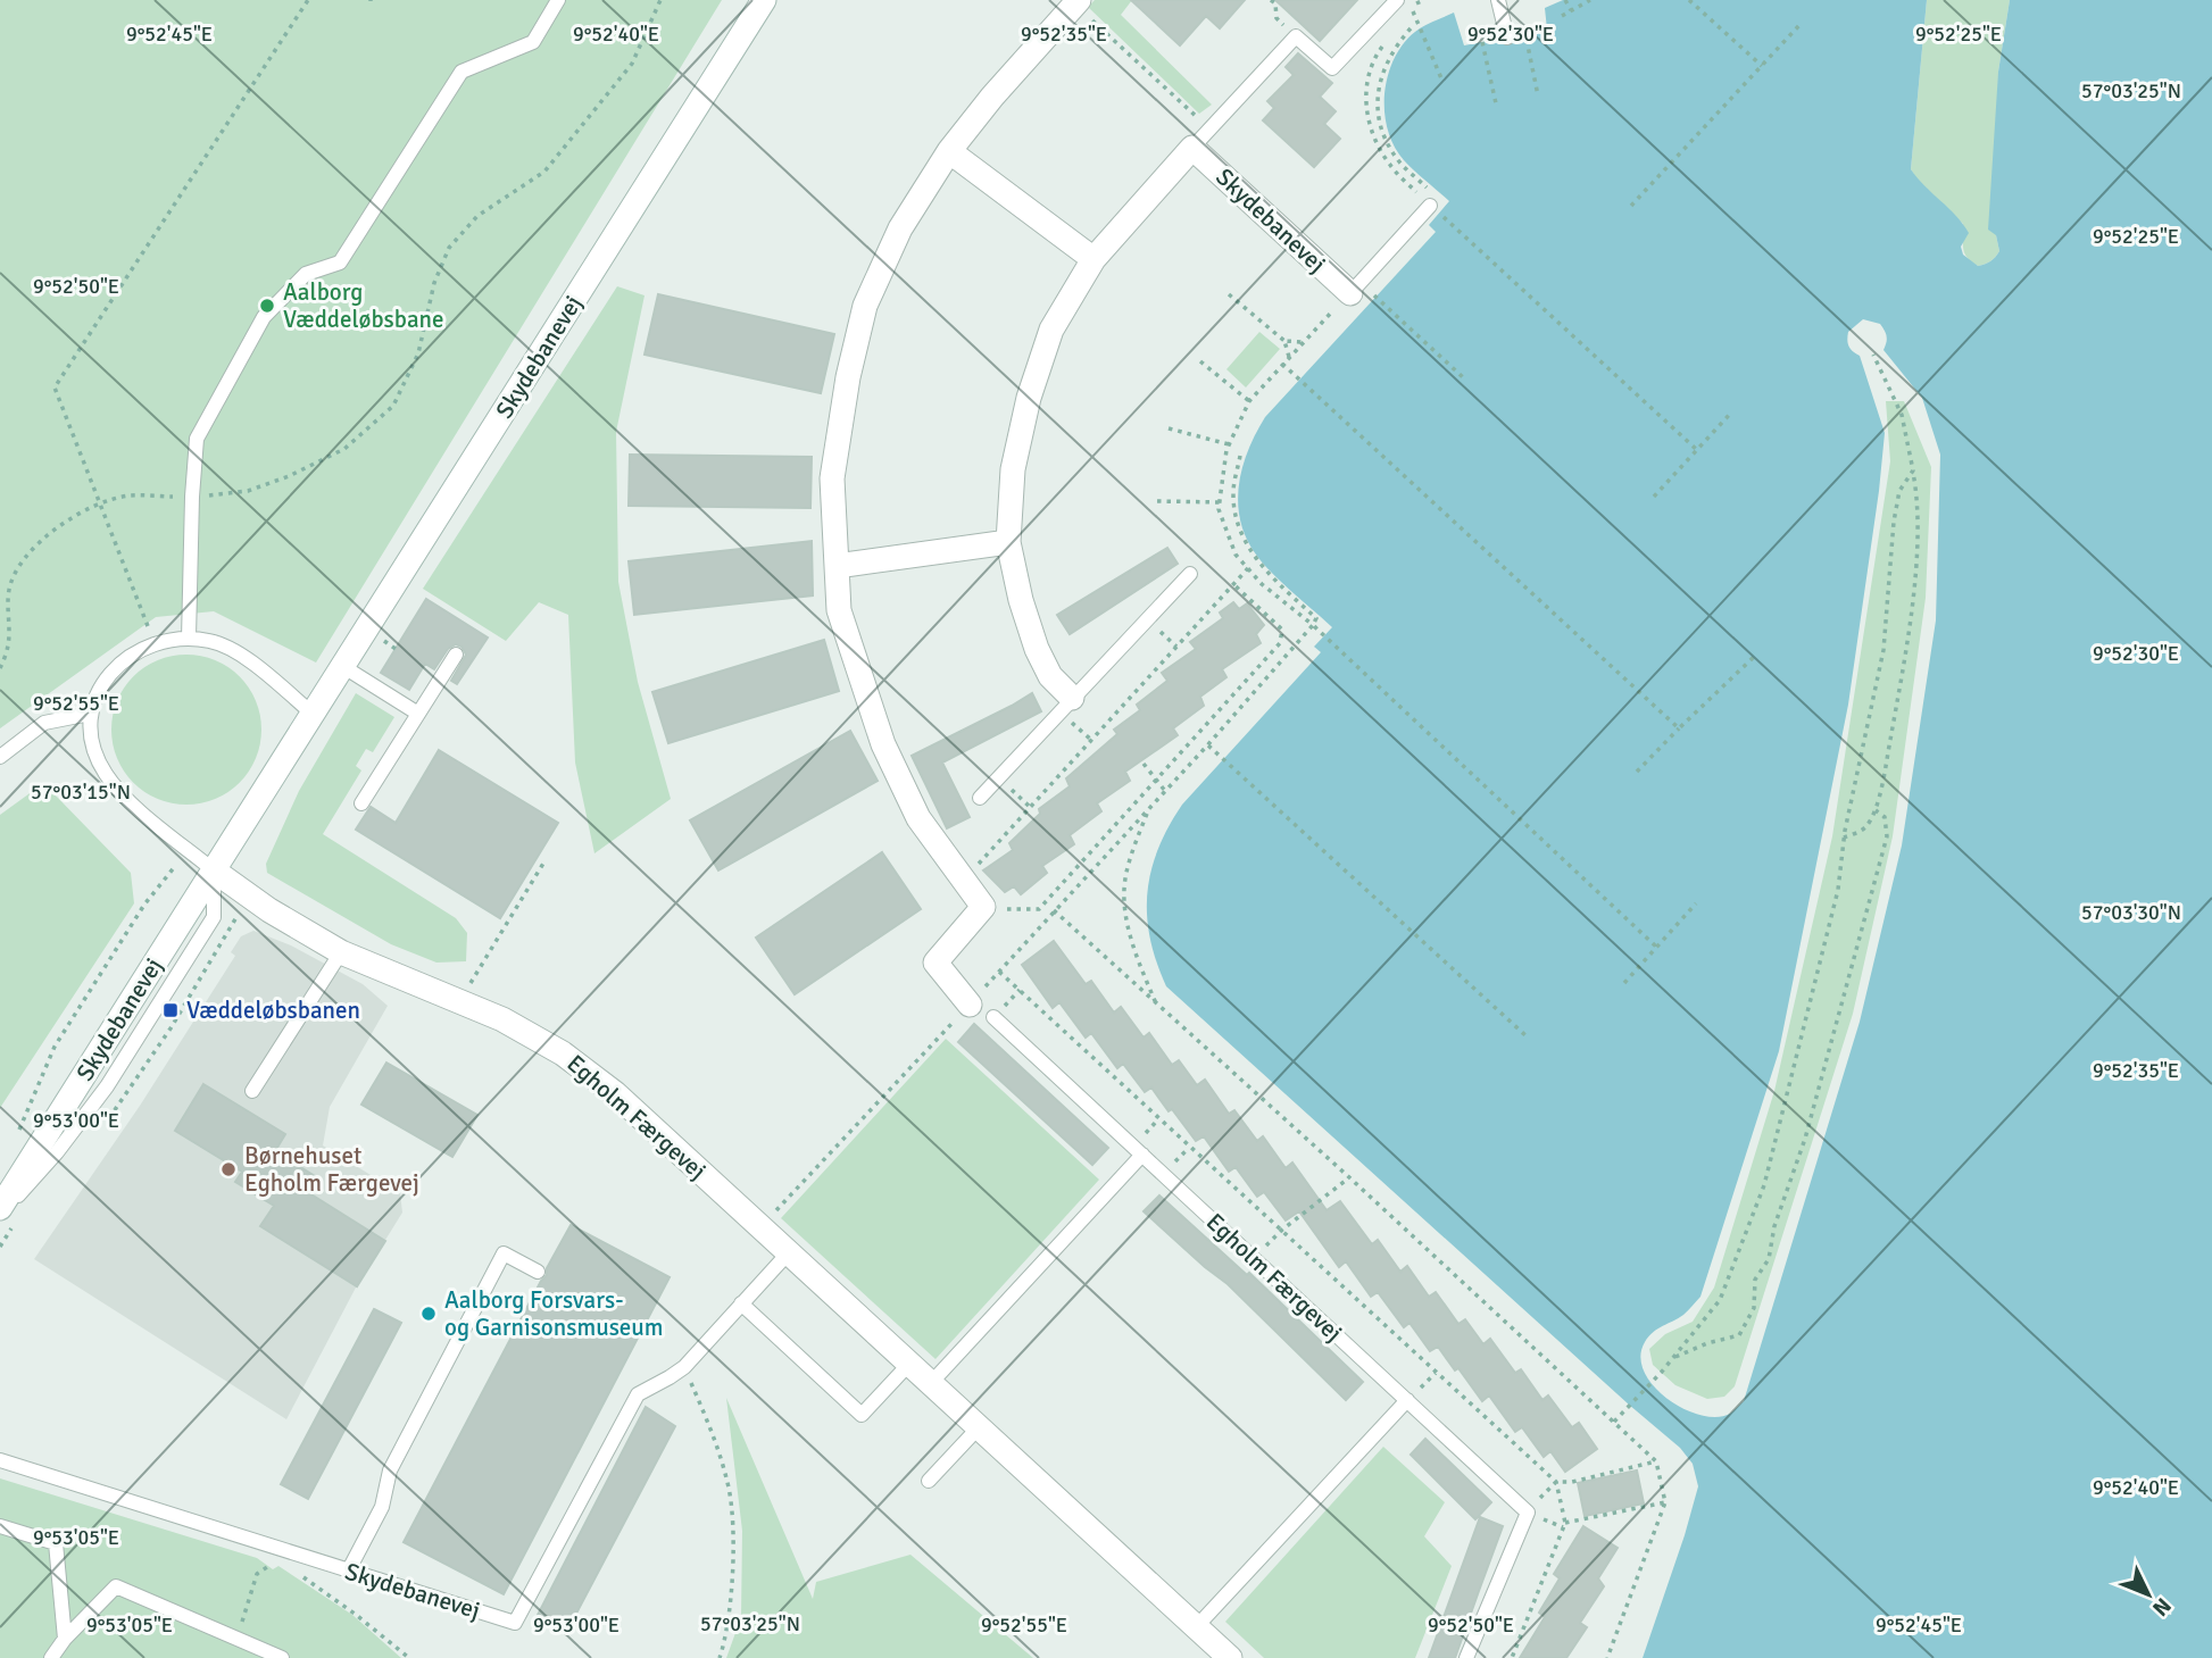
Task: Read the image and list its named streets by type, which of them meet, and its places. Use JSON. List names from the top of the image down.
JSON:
{
  "streets": {
    "street": ["Skydebanevej", "Egholm Færgevej"]
  },
  "crossings": [
    ["Skydebanevej", "Egholm Færgevej"]
  ],
  "places": {
    "other": ["Aalborg Væddeløbsbane", "Børnehuset Egholm Færgevej", "Aalborg Forsvars- og Garnisonsmuseum"],
    "transit": ["Væddeløbsbanen"]
  },
  "north": "bottom right",
  "coordinates": [
    "9°52'45\"E",
    "9°52'35\"E",
    "9°52'30\"E",
    "9°52'40\"E",
    "9°52'25\"E",
    "57°03'25\"N",
    "9°52'50\"E",
    "9°52'55\"E",
    "57°03'15\"N",
    "57°03'30\"N",
    "9°53'00\"E",
    "9°53'05\"E"
  ]
}
